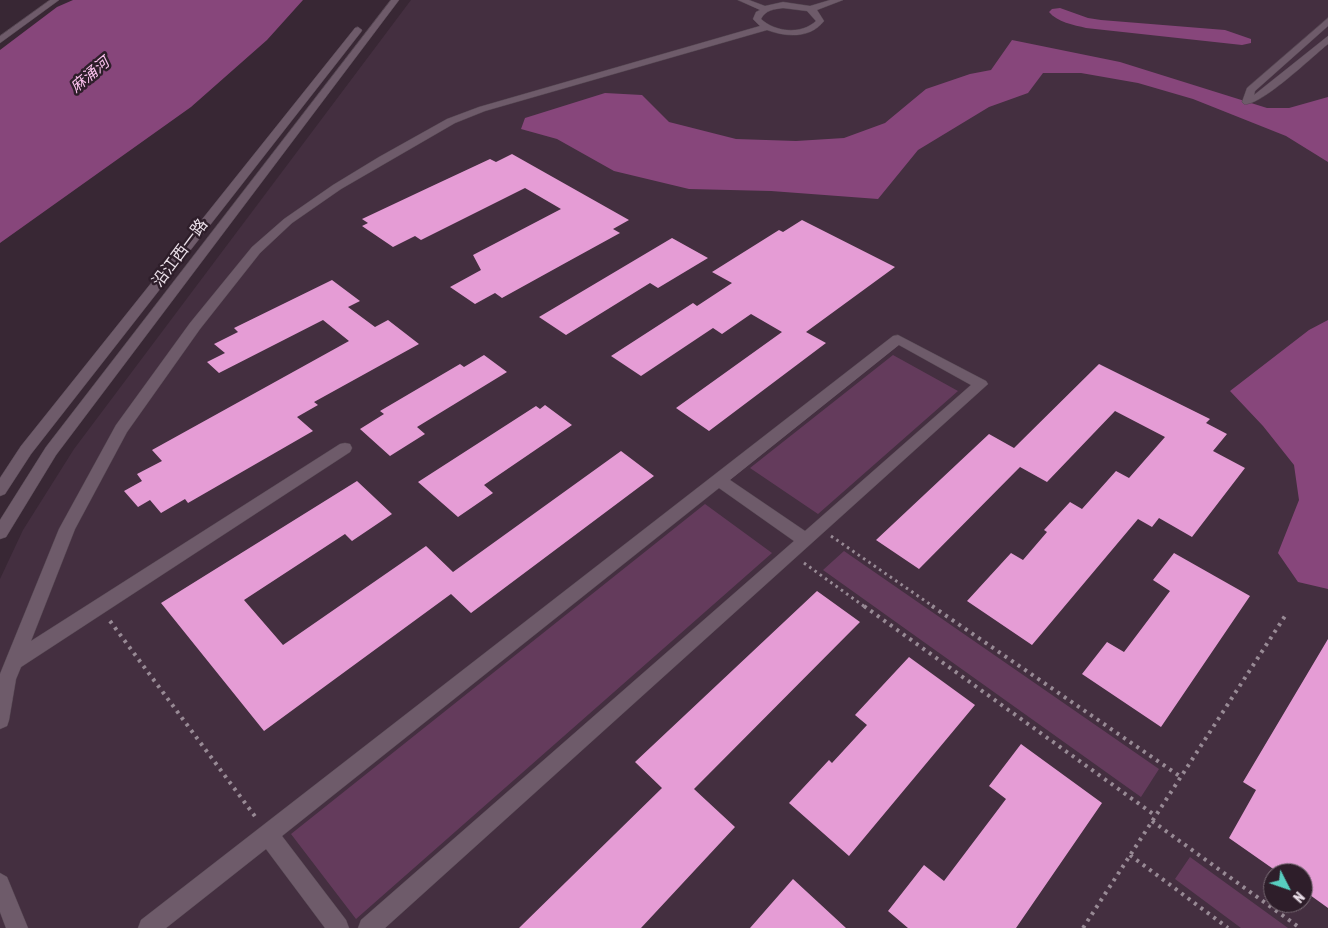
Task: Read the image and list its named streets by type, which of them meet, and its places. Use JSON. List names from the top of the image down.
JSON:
{
  "streets": {
    "street": ["沿江西一路"]
  },
  "water": ["麻涌河"],
  "north": "bottom right"
}
